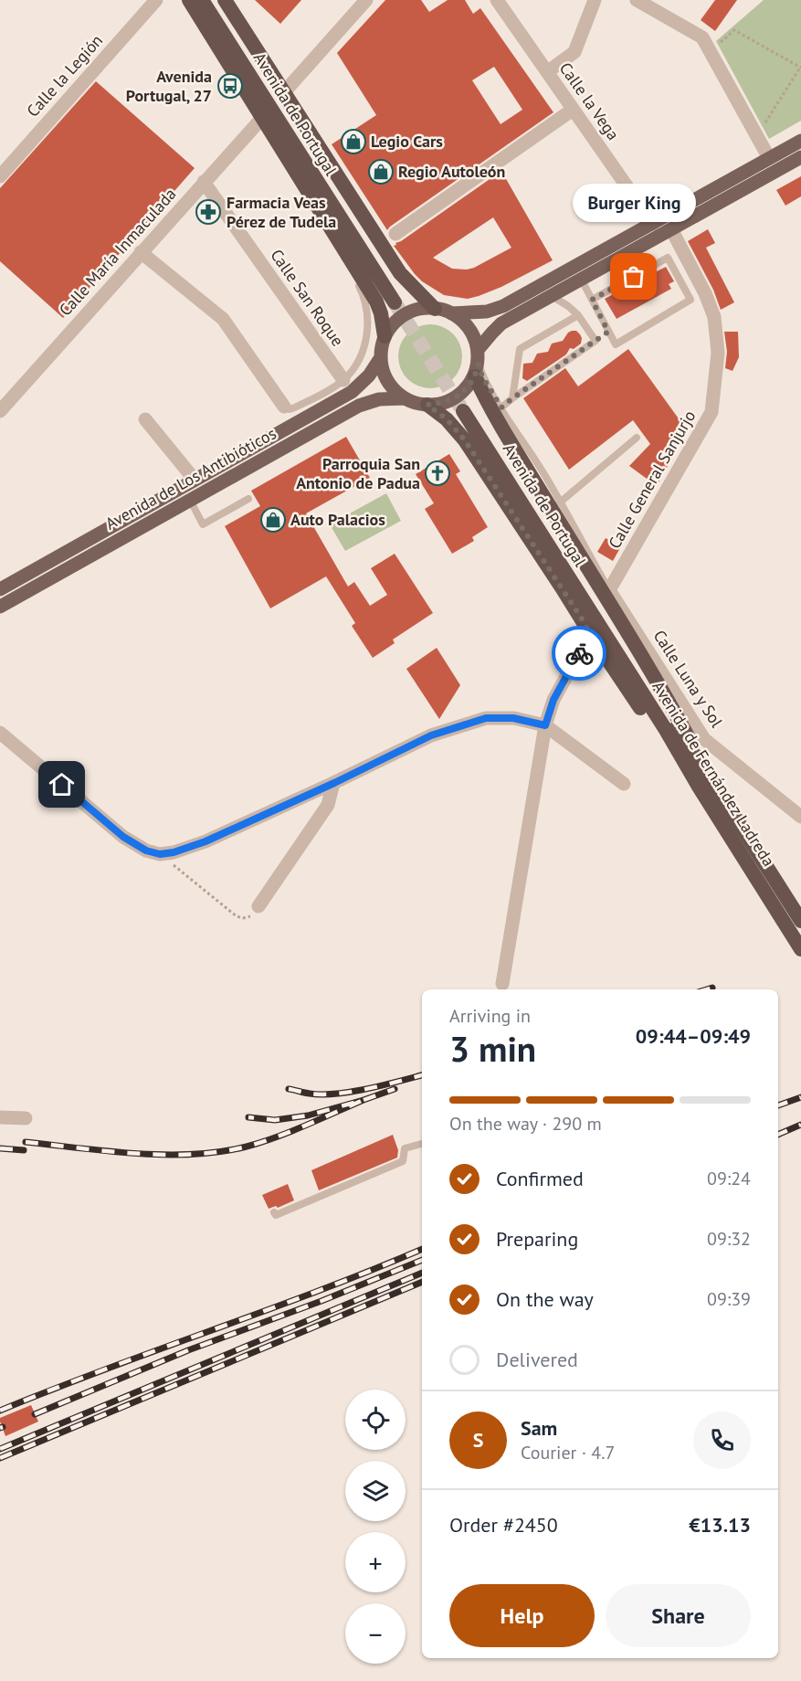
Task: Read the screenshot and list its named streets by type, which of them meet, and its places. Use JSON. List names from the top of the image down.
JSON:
{
  "streets": {
    "highway": ["Avenida de Portugal", "Avenida de Fernández Ladreda"],
    "main road": ["Avenida de Los Antibióticos"],
    "street": [
      "Calle la Legión",
      "Calle la Vega",
      "Calle María Inmaculada",
      "Calle San Roque",
      "Calle General Sanjurjo",
      "Calle Luna y Sol"
    ]
  },
  "crossings": [
    ["Avenida de Portugal", "Avenida de Fernández Ladreda"],
    ["Calle María Inmaculada", "Calle San Roque"],
    ["Calle General Sanjurjo", "Calle Luna y Sol"]
  ],
  "places": {
    "bus stop": ["Avenida Portugal, 27"],
    "shop": ["Legio Cars", "Regio Autoleón", "Auto Palacios"],
    "pharmacy": ["Farmacia Veas Pérez de Tudela"],
    "other": ["Burger King"],
    "church": ["Parroquia San Antonio de Padua"]
  },
  "page": {
    "bubble": "Burger King",
    "heading": ["3 min", "Arriving in", "09:44–09:49"],
    "panel": [
      "Sam",
      "Courier · 4.7",
      "Order #2450",
      "€13.13"
    ],
    "bar": "On the way · 290 m",
    "list": [
      ["Confirmed", "09:24"],
      ["Preparing", "09:32"],
      ["On the way", "09:39"],
      "Delivered"
    ],
    "map_buttons": ["+", "−"],
    "round": "S",
    "buttons": ["Help", "Share"]
  }
}
